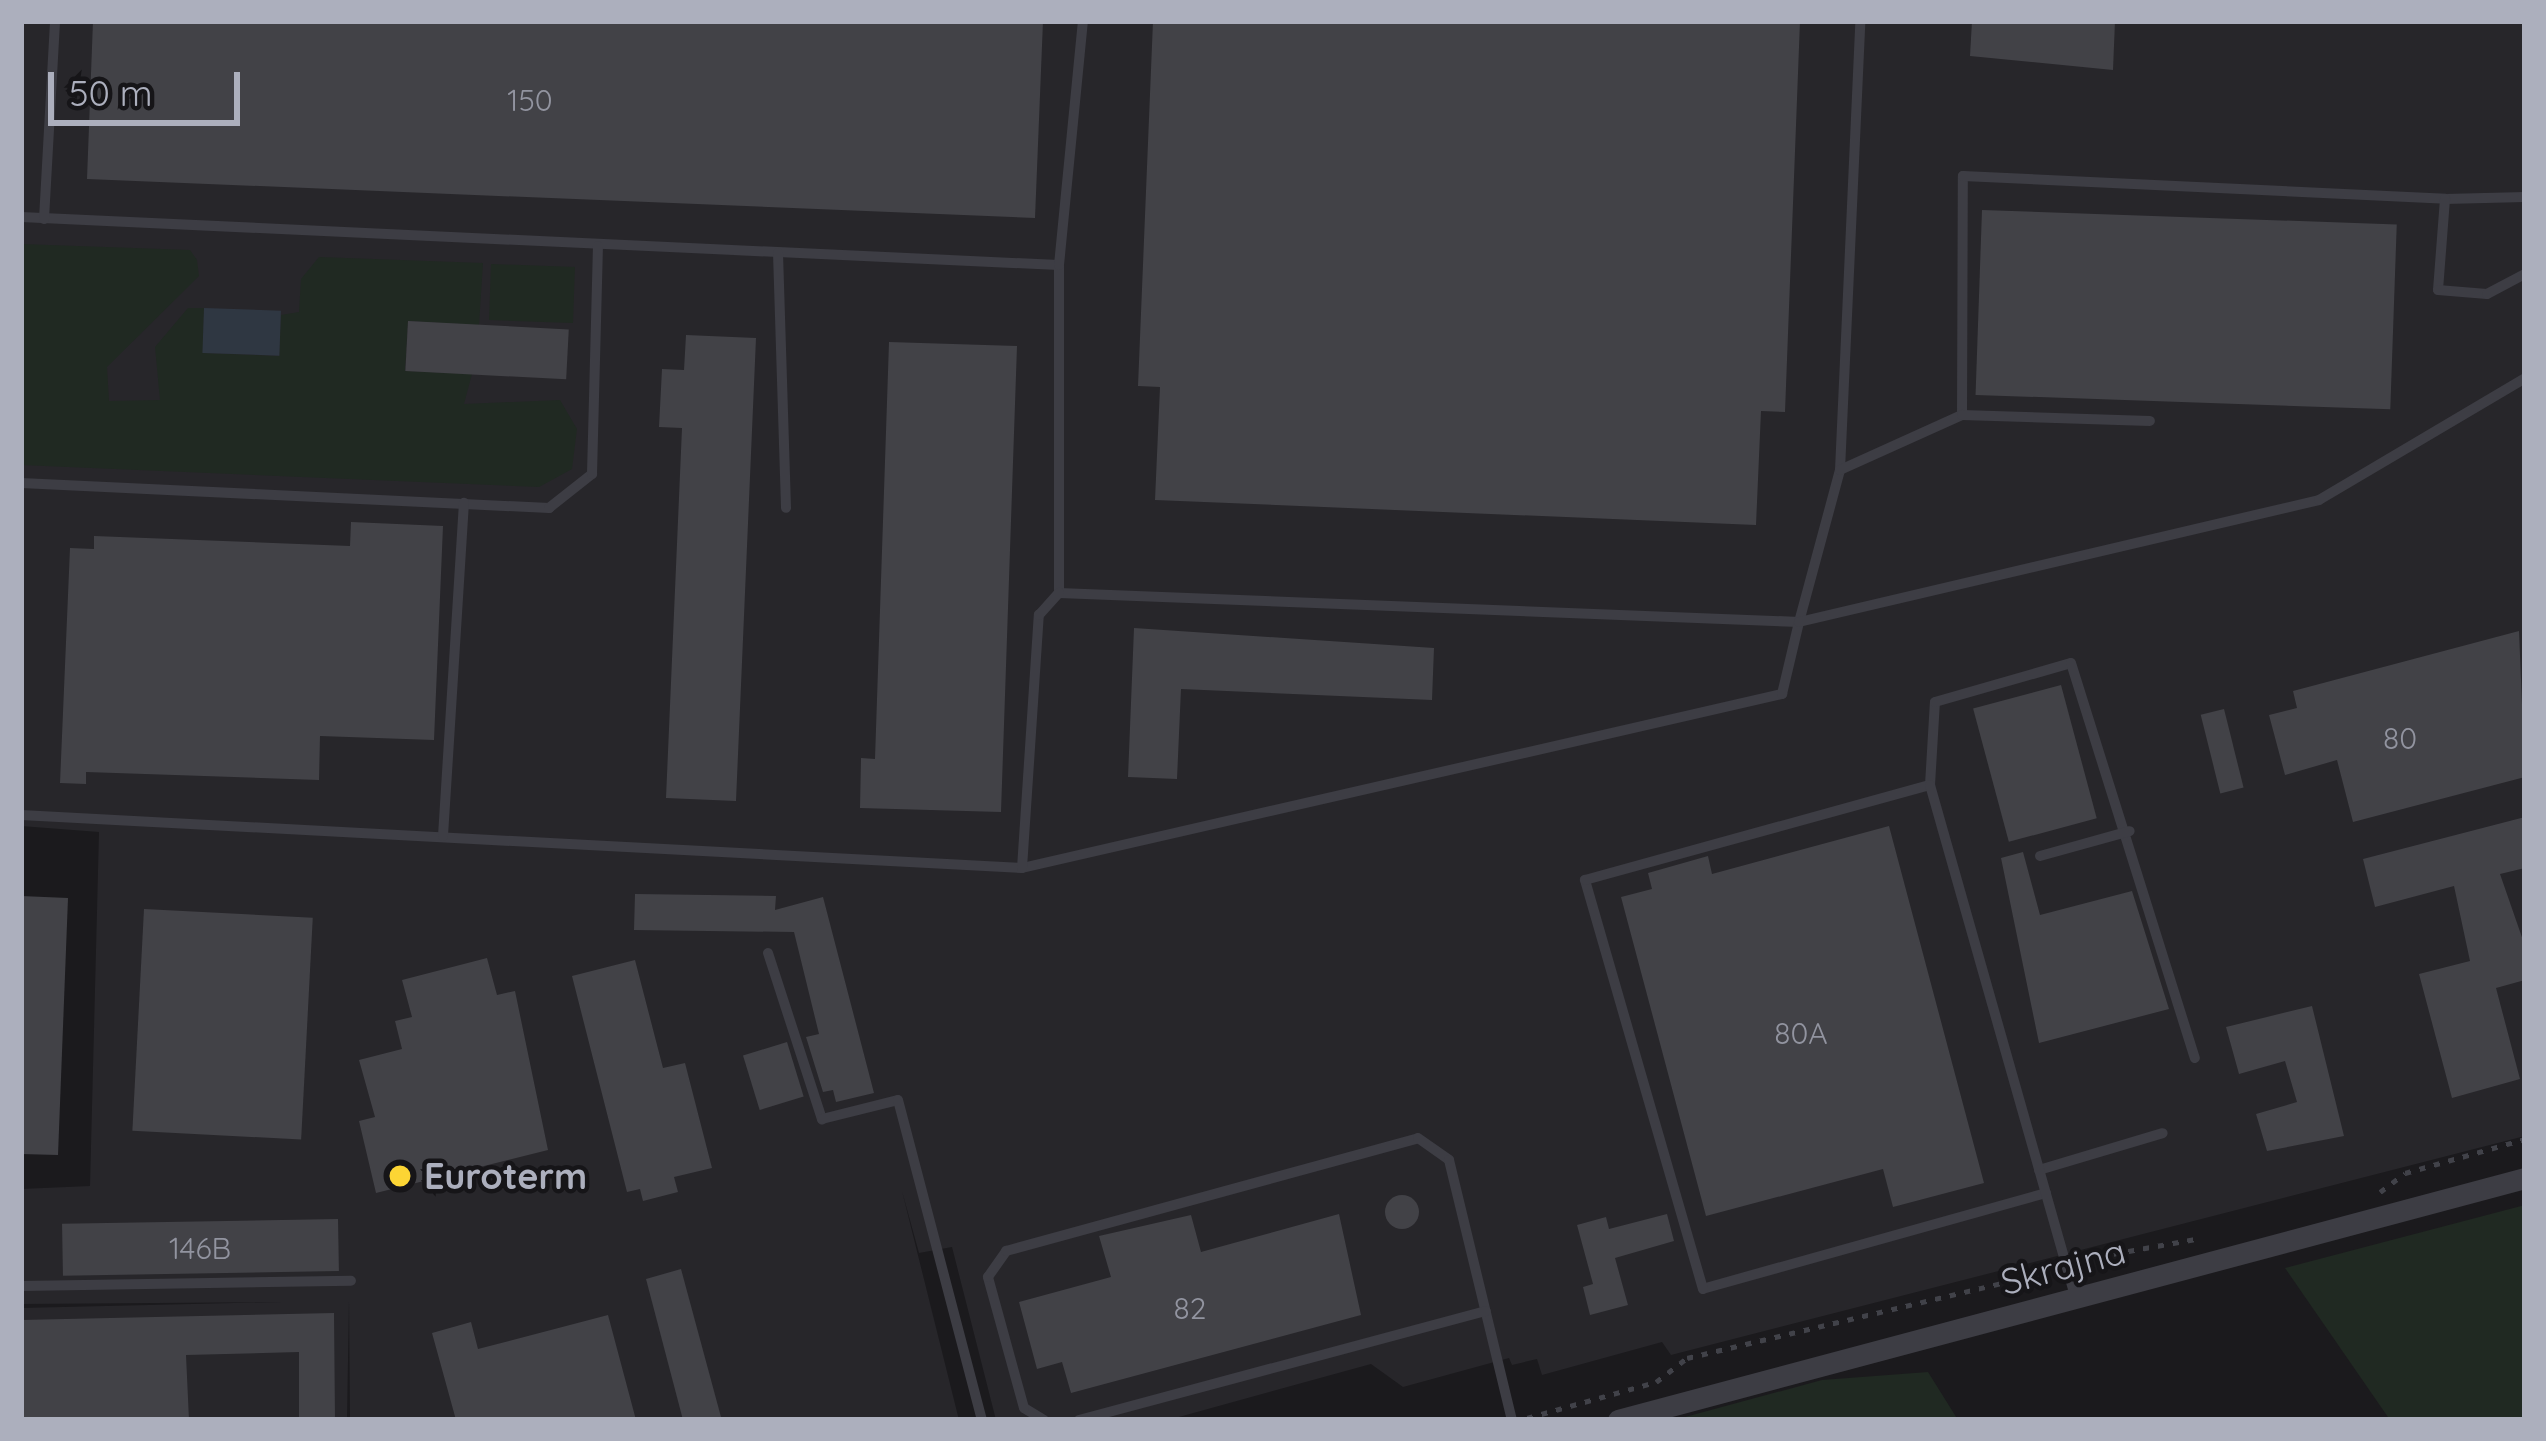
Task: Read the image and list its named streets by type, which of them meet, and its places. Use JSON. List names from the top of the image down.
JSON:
{
  "streets": {
    "street": ["Skrajna"]
  },
  "places": ["Euroterm"],
  "house_numbers": [
    "150",
    "80",
    "80A",
    "146B",
    "82"
  ],
  "scale_bar": "50 m"
}
